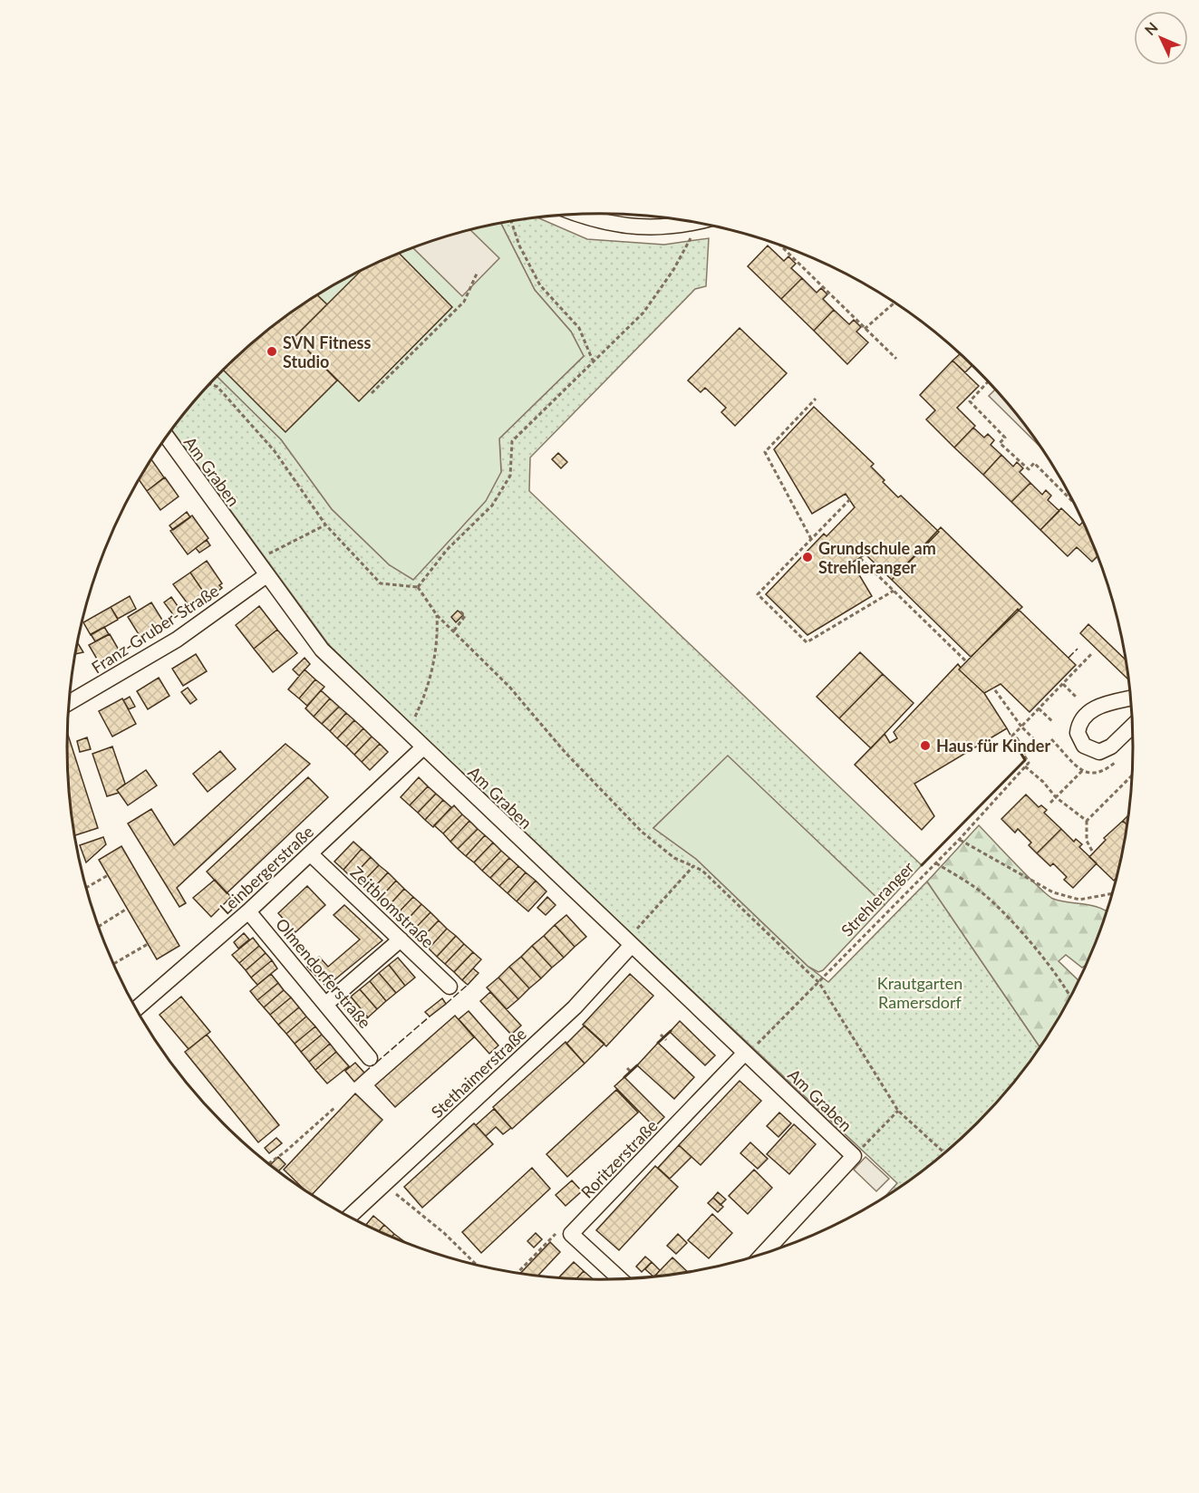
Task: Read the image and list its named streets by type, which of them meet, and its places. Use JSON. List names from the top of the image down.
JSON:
{
  "streets": {
    "street": [
      "Am Graben",
      "Franz-Gruber-Straße",
      "Leinbergerstraße",
      "Zeitblomstraße",
      "Olmendorferstraße",
      "Stethaimerstraße",
      "Roritzerstraße"
    ],
    "path": ["Strehleranger"]
  },
  "crossings": [
    ["Am Graben", "Franz-Gruber-Straße"],
    ["Am Graben", "Leinbergerstraße"],
    ["Am Graben", "Strehleranger"],
    ["Am Graben", "Stethaimerstraße"],
    ["Am Graben", "Roritzerstraße"],
    ["Leinbergerstraße", "Zeitblomstraße"],
    ["Leinbergerstraße", "Olmendorferstraße"],
    ["Strehleranger", "Roritzerstraße"]
  ],
  "parks": ["Krautgarten Ramersdorf"],
  "places": ["SVN Fitness Studio", "Grundschule am Strehleranger", "Haus für Kinder"],
  "north": "top left"
}
